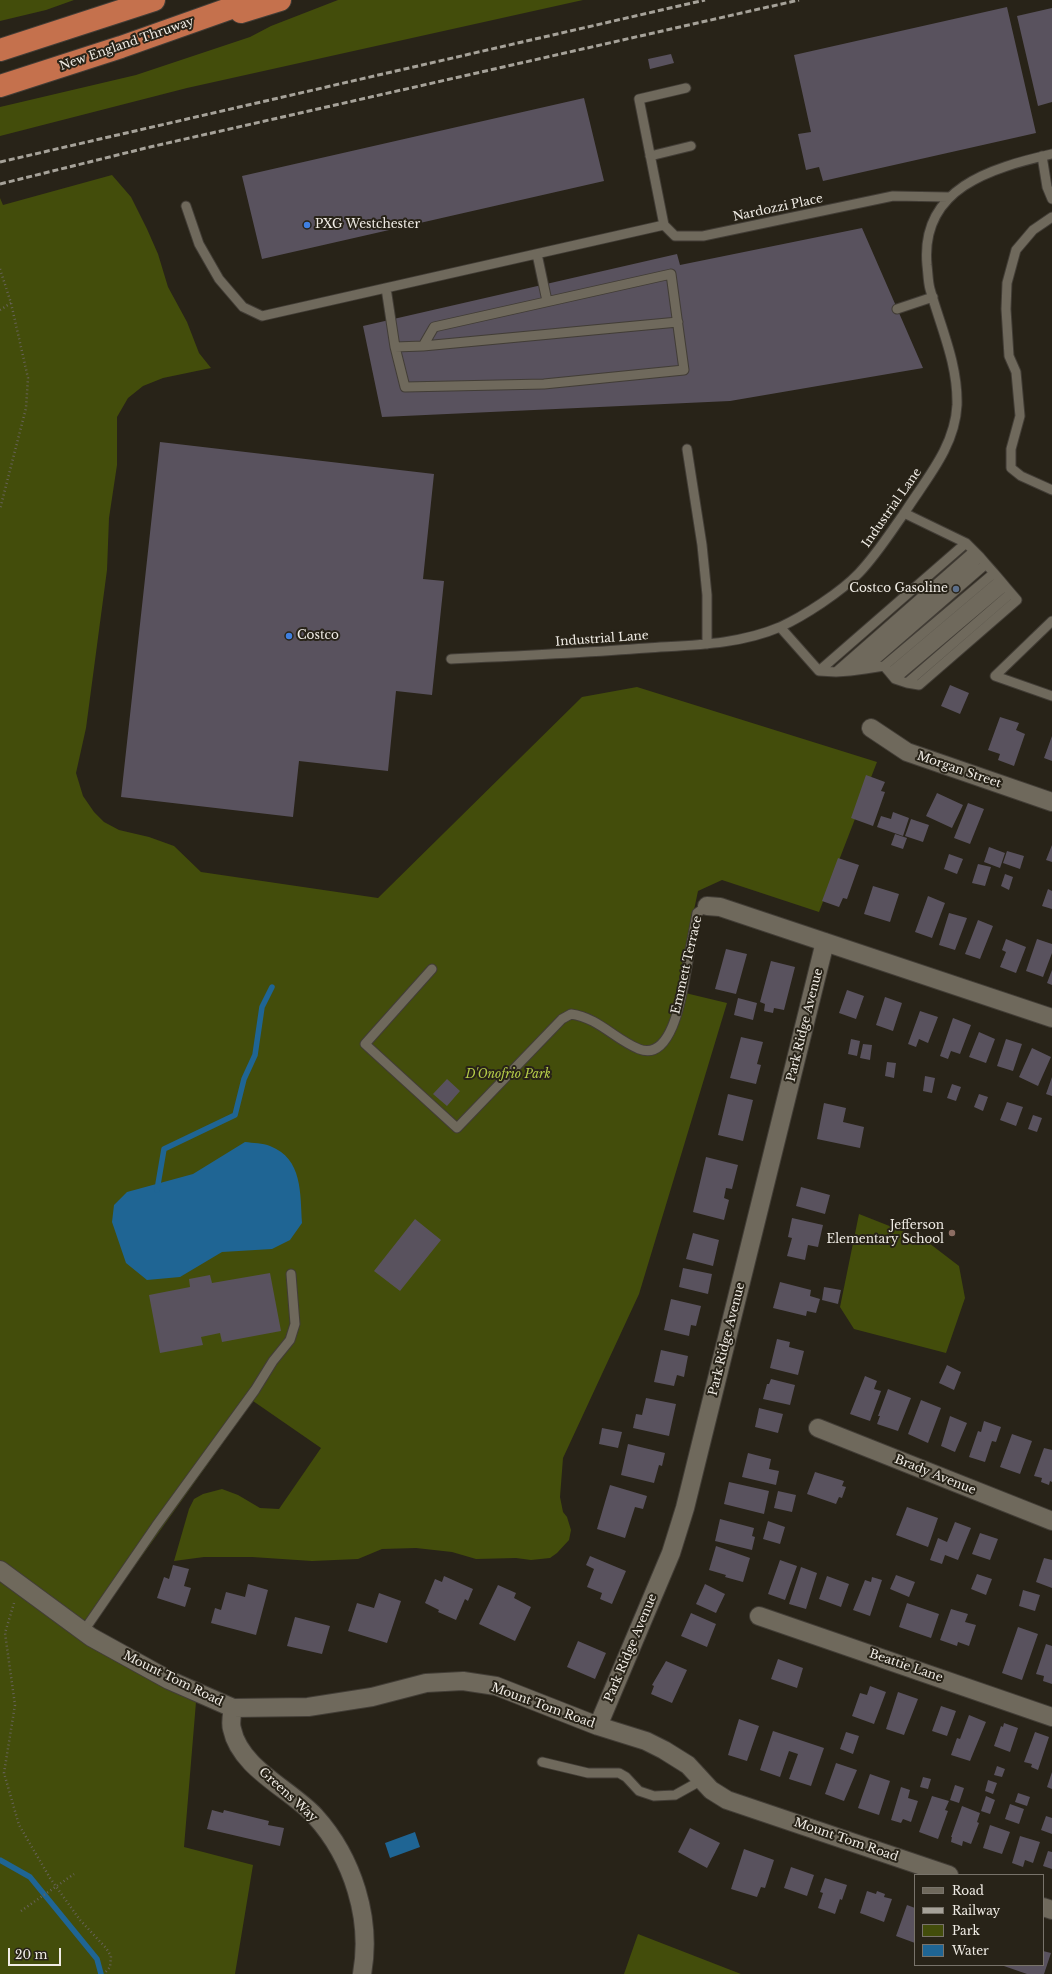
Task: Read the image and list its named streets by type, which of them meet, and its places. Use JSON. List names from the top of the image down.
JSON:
{
  "streets": {
    "highway": ["New England Thruway"],
    "street": [
      "Morgan Street",
      "Emmett Terrace",
      "Park Ridge Avenue",
      "Brady Avenue",
      "Beattie Lane",
      "Mount Tom Road",
      "Greens Way"
    ],
    "lane": ["Nardozzi Place", "Industrial Lane"]
  },
  "crossings": [
    ["Nardozzi Place", "Industrial Lane"],
    ["Emmett Terrace", "Park Ridge Avenue"],
    ["Park Ridge Avenue", "Mount Tom Road"],
    ["Mount Tom Road", "Greens Way"]
  ],
  "parks": ["D'Onofrio Park"],
  "places": [
    "PXG Westchester",
    "Costco Gasoline",
    "Costco",
    "Jefferson Elementary School"
  ],
  "legend": [
    "Road",
    "Railway",
    "Park",
    "Water"
  ],
  "scale_bar": "20 m"
}
